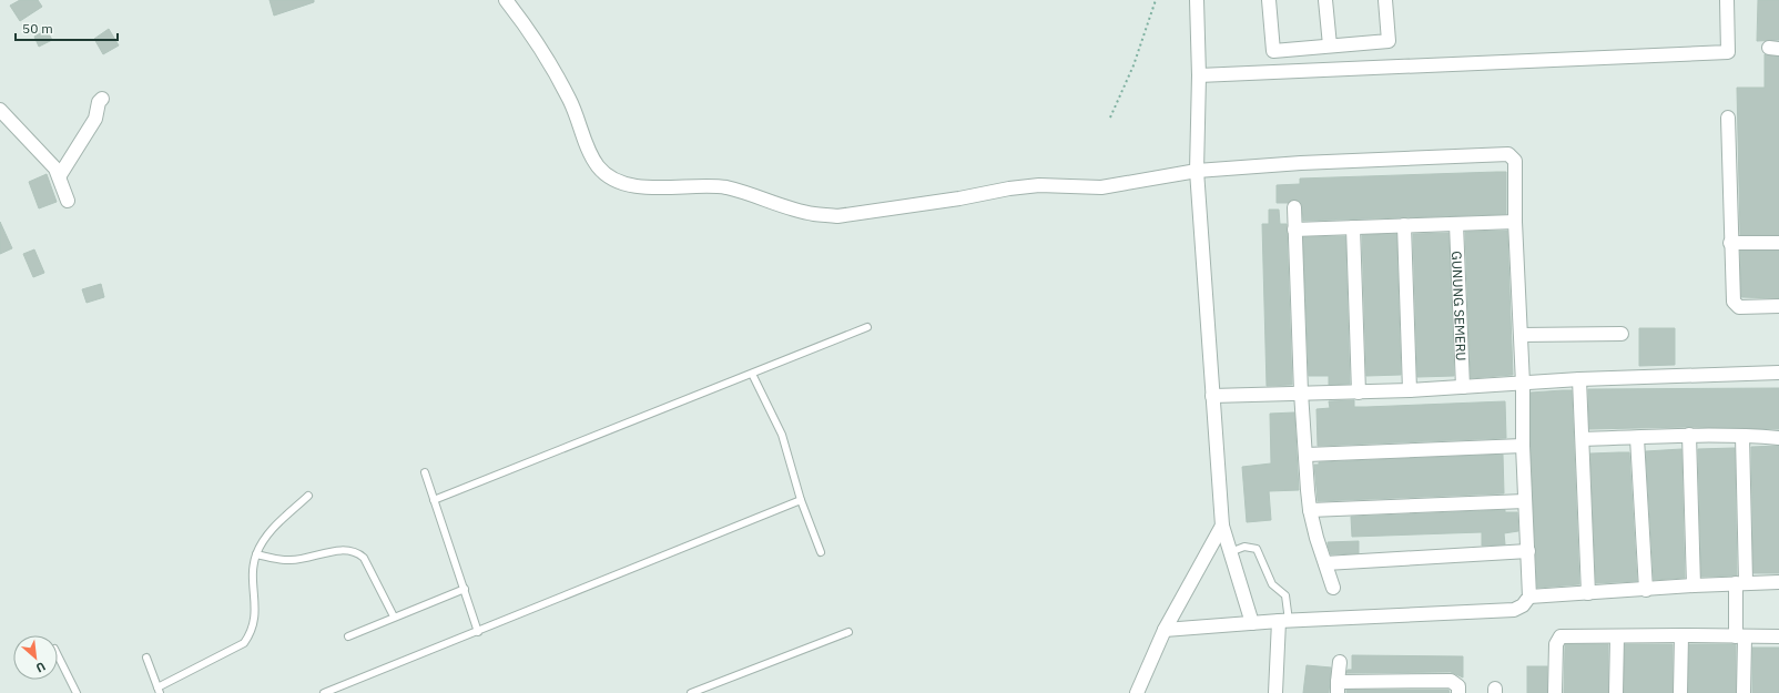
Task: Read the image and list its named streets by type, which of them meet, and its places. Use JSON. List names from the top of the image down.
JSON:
{
  "streets": {
    "street": ["GUNUNG SEMERU"]
  },
  "scale_bar": "50 m",
  "north": "bottom right"
}
